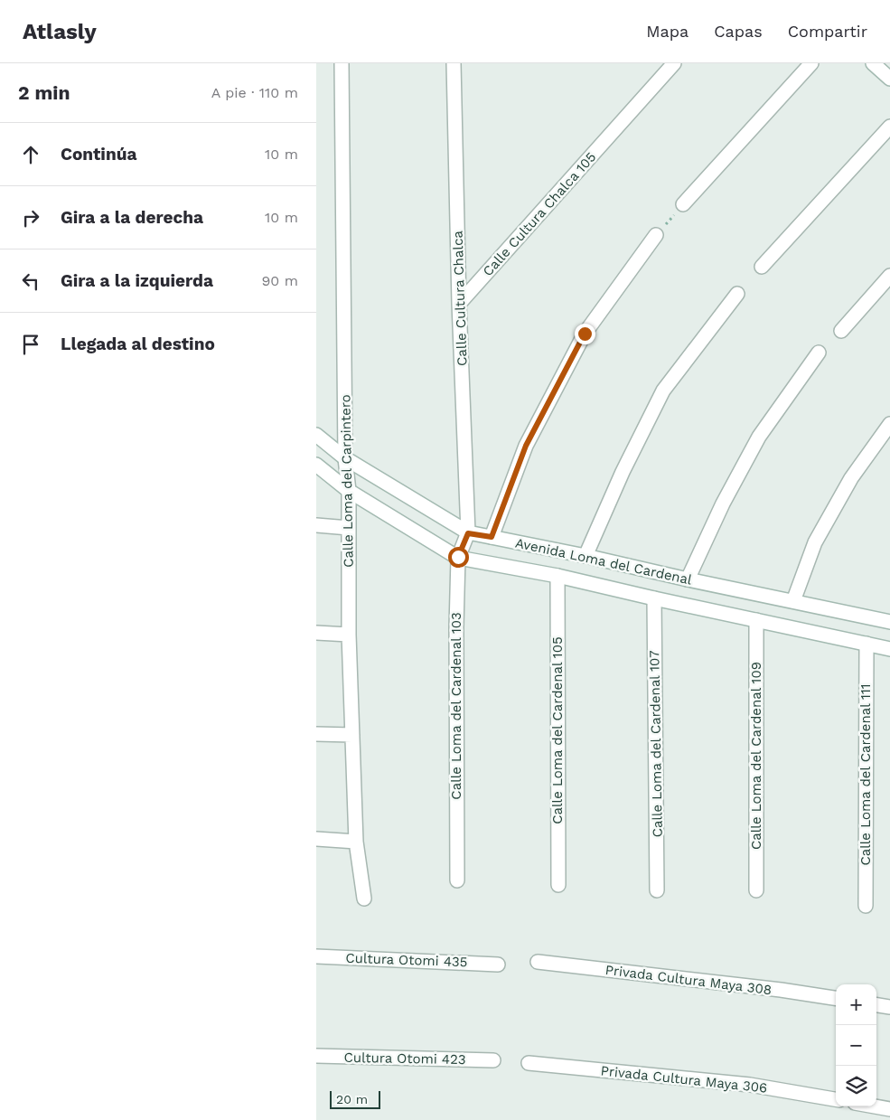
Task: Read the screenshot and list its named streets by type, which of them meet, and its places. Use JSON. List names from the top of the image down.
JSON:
{
  "streets": {
    "street": [
      "Calle Cultura Chalca 105",
      "Calle Cultura Chalca",
      "Calle Loma del Carpintero",
      "Avenida Loma del Cardenal",
      "Calle Loma del Cardenal 103",
      "Calle Loma del Cardenal 105",
      "Calle Loma del Cardenal 107",
      "Calle Loma del Cardenal 109",
      "Calle Loma del Cardenal 111",
      "Cultura Otomi 435",
      "Privada Cultura Maya 308",
      "Cultura Otomi 423",
      "Privada Cultura Maya 306"
    ]
  },
  "crossings": [
    ["Calle Cultura Chalca 105", "Calle Cultura Chalca"],
    ["Calle Cultura Chalca", "Avenida Loma del Cardenal"],
    ["Calle Cultura Chalca", "Calle Loma del Cardenal 103"],
    ["Calle Loma del Carpintero", "Avenida Loma del Cardenal"],
    ["Avenida Loma del Cardenal", "Calle Loma del Cardenal 103"],
    ["Avenida Loma del Cardenal", "Calle Loma del Cardenal 105"],
    ["Avenida Loma del Cardenal", "Calle Loma del Cardenal 107"],
    ["Avenida Loma del Cardenal", "Calle Loma del Cardenal 109"],
    ["Avenida Loma del Cardenal", "Calle Loma del Cardenal 111"]
  ],
  "scale_bar": "20 m",
  "page": {
    "header": "Atlasly",
    "nav": ["Mapa", "Capas", "Compartir"],
    "heading": ["2 min", "A pie · 110 m"],
    "list": [
      ["Continúa", "10 m"],
      ["Gira a la derecha", "10 m"],
      ["Gira a la izquierda", "90 m"],
      "Llegada al destino"
    ],
    "map_buttons": ["+", "−"],
    "scale": "20 m"
  }
}
